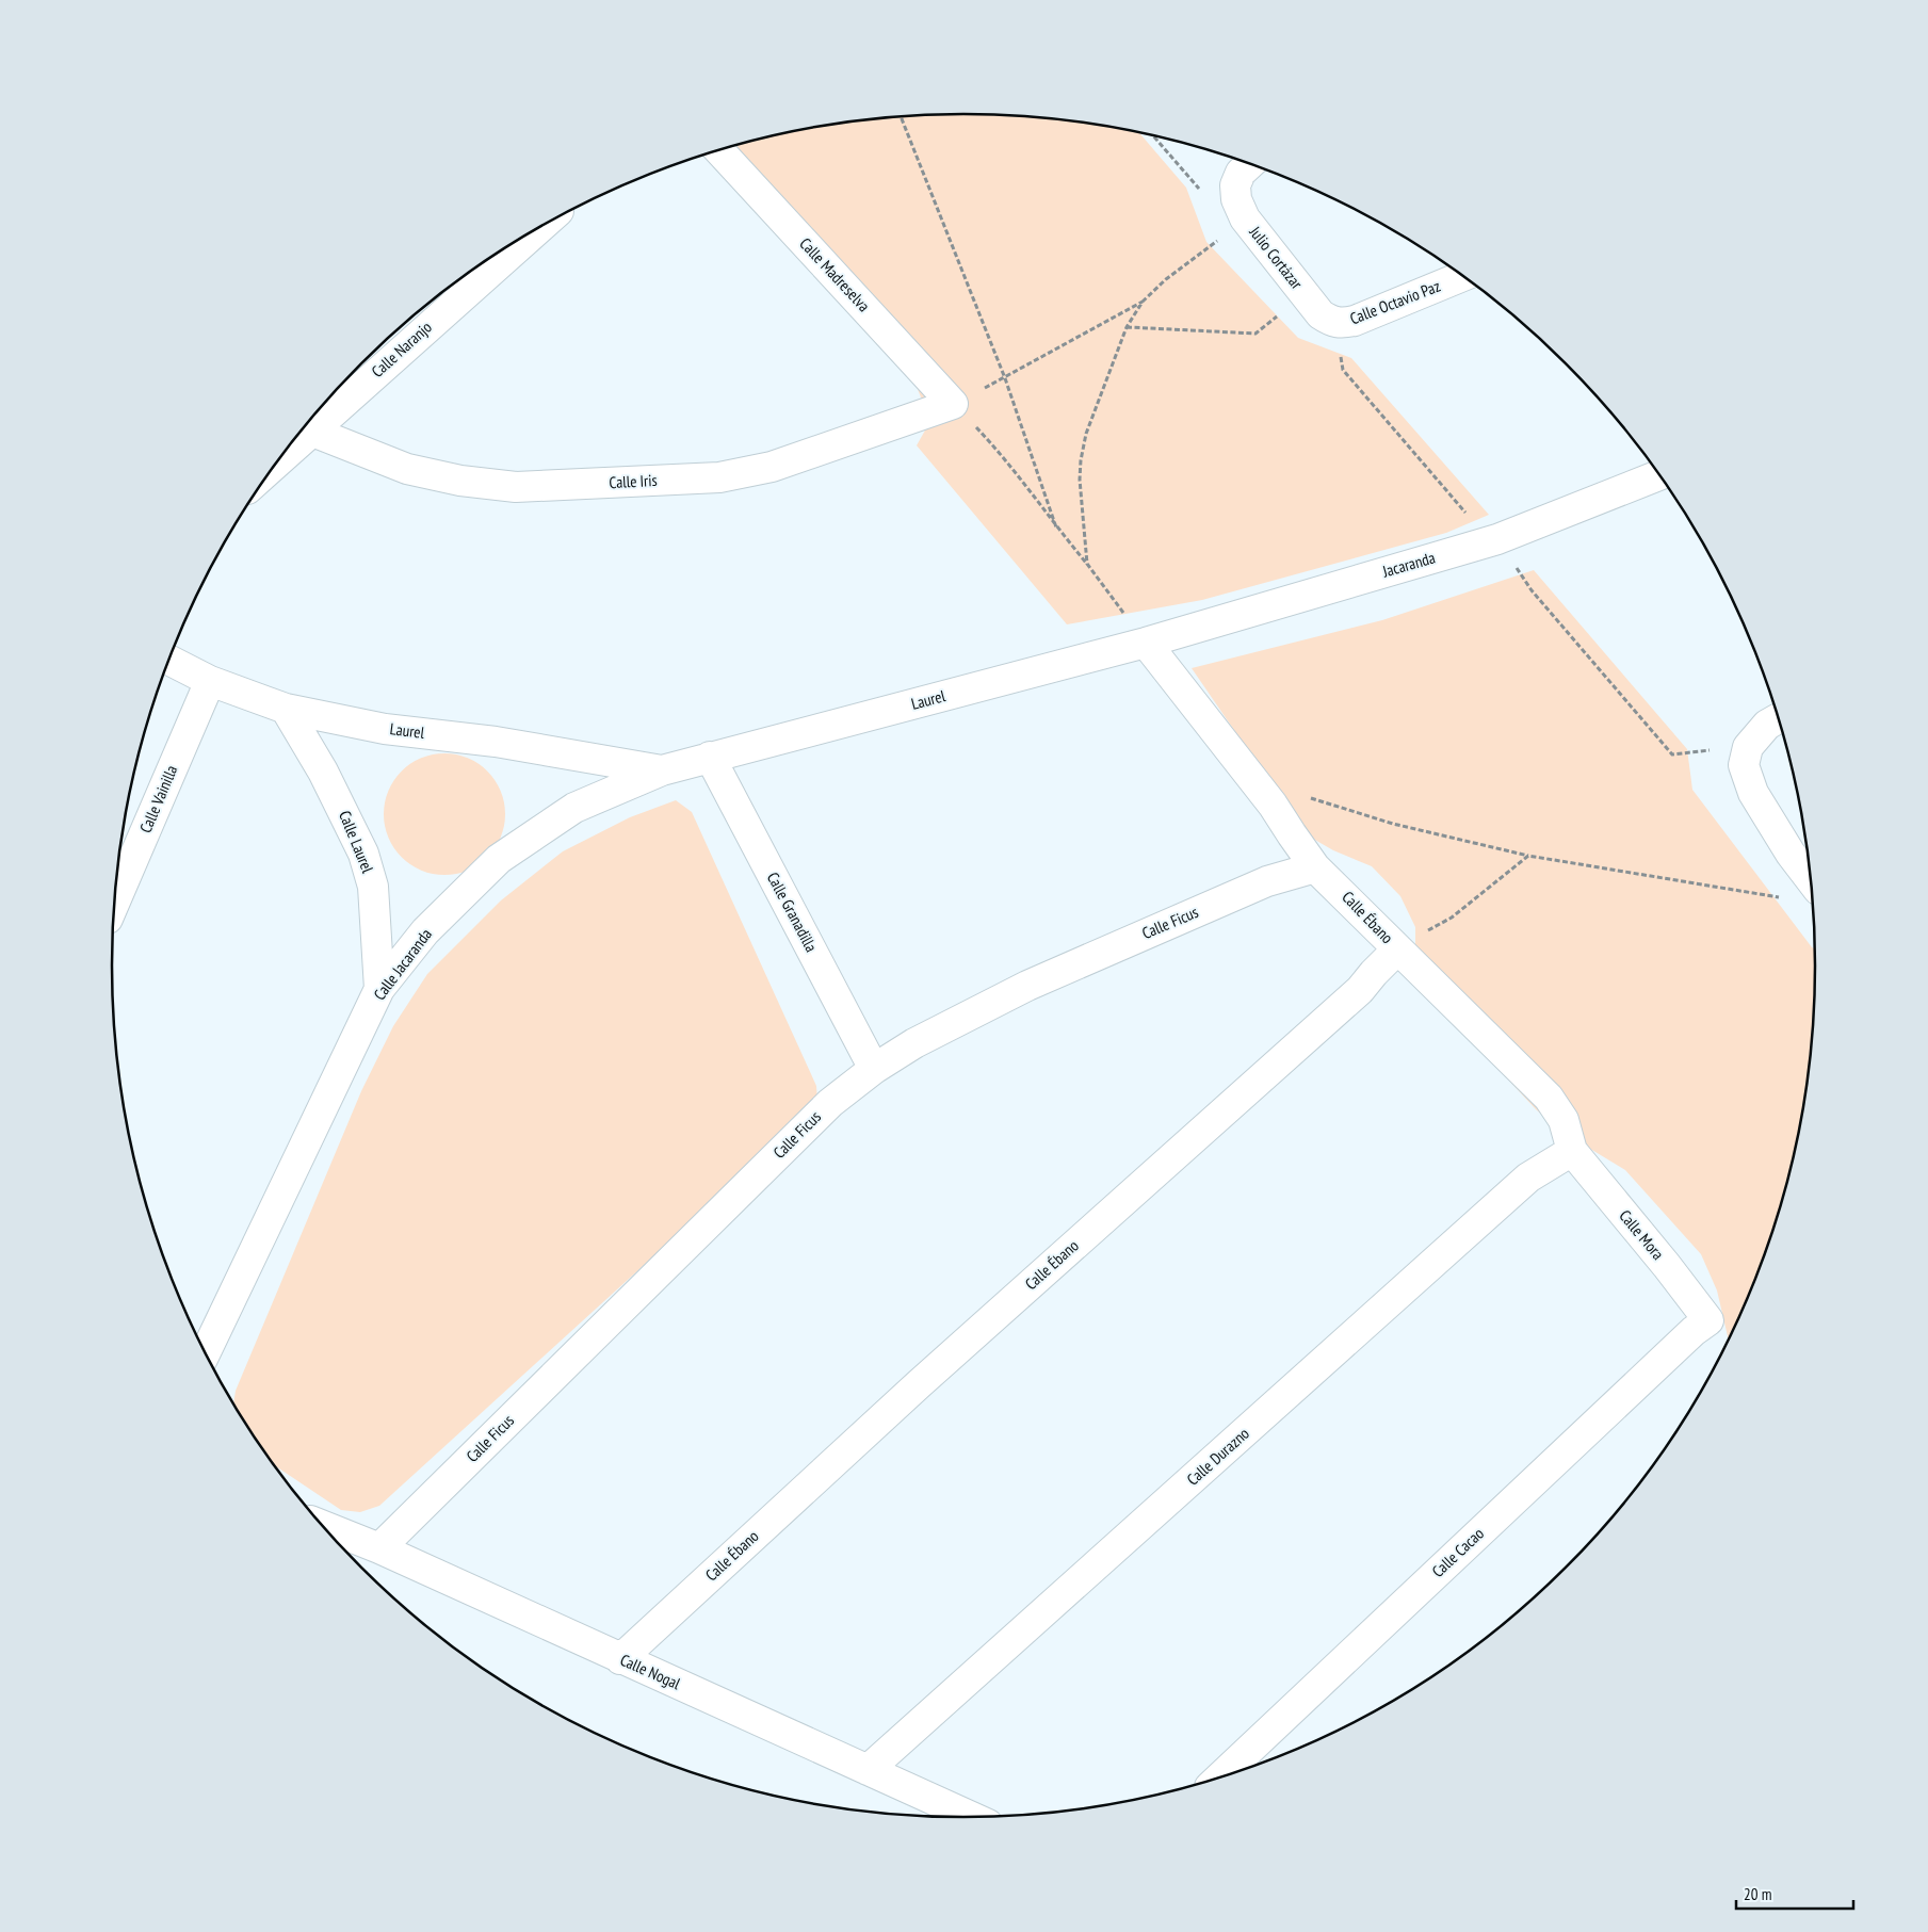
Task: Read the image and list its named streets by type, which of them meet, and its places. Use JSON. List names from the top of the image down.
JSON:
{
  "streets": {
    "street": [
      "Julio Cortázar",
      "Calle Madreselva",
      "Calle Octavio Paz",
      "Calle Naranjo",
      "Calle Iris",
      "Jacaranda",
      "Laurel",
      "Calle Vainilla",
      "Calle Laurel",
      "Calle Granadilla",
      "Calle Ébano",
      "Calle Ficus",
      "Calle Jacaranda",
      "Calle Mora",
      "Calle Durazno",
      "Calle Cacao",
      "Calle Nogal"
    ]
  },
  "crossings": [
    ["Julio Cortázar", "Calle Octavio Paz"],
    ["Calle Madreselva", "Calle Iris"],
    ["Calle Naranjo", "Calle Iris"],
    ["Jacaranda", "Laurel"],
    ["Jacaranda", "Calle Ébano"],
    ["Laurel", "Calle Vainilla"],
    ["Laurel", "Calle Laurel"],
    ["Laurel", "Calle Granadilla"],
    ["Laurel", "Calle Ébano"],
    ["Laurel", "Calle Jacaranda"],
    ["Calle Laurel", "Calle Jacaranda"],
    ["Calle Granadilla", "Calle Ficus"],
    ["Calle Granadilla", "Calle Jacaranda"],
    ["Calle Ébano", "Calle Ficus"],
    ["Calle Ébano", "Calle Nogal"],
    ["Calle Ficus", "Calle Nogal"],
    ["Calle Mora", "Calle Durazno"],
    ["Calle Mora", "Calle Cacao"],
    ["Calle Durazno", "Calle Nogal"]
  ],
  "scale_bar": "20 m"
}
